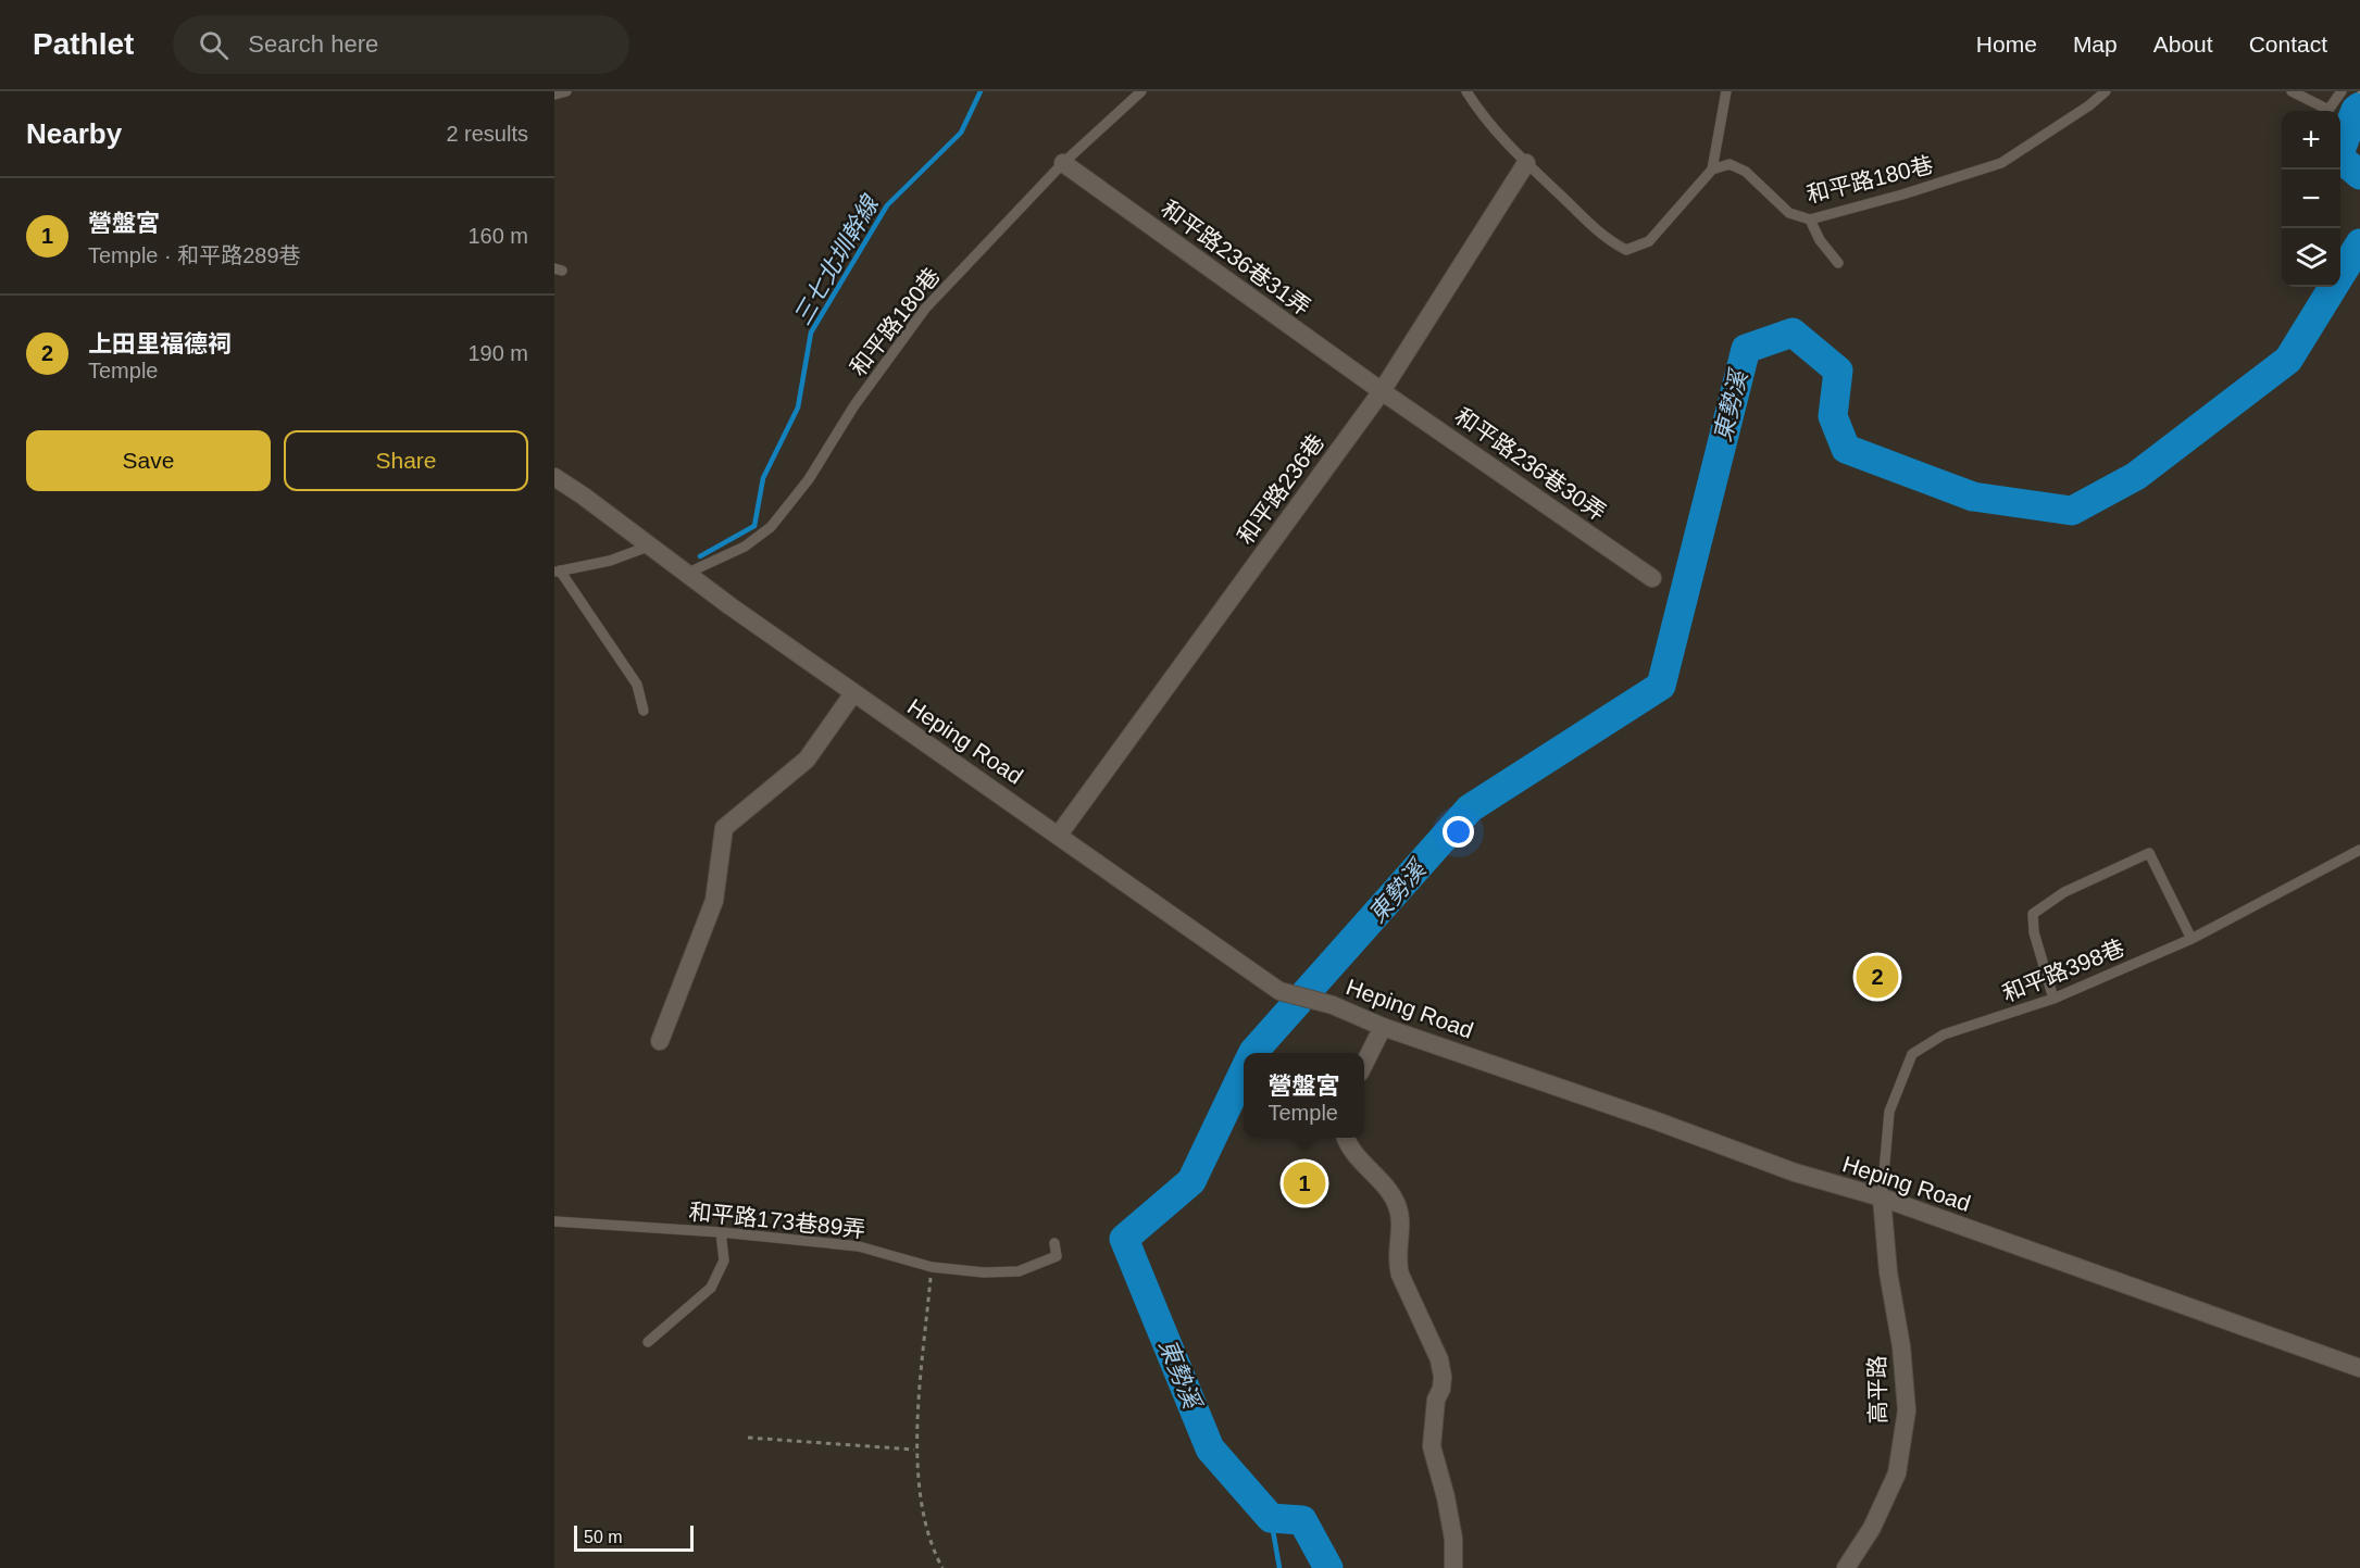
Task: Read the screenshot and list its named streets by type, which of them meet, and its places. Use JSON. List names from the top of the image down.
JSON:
{
  "streets": {
    "street": [
      "和平路236巷31弄",
      "和平路236巷30弄",
      "和平路236巷",
      "Heping Road",
      "高平路"
    ],
    "lane": ["和平路180巷", "和平路398巷", "和平路173巷89弄"]
  },
  "crossings": [
    ["和平路180巷", "和平路236巷31弄"],
    ["和平路180巷", "Heping Road"],
    ["和平路236巷31弄", "和平路236巷30弄"],
    ["和平路236巷31弄", "和平路236巷"],
    ["和平路236巷30弄", "和平路236巷"],
    ["和平路236巷", "Heping Road"],
    ["Heping Road", "和平路398巷"],
    ["Heping Road", "高平路"],
    ["和平路398巷", "高平路"]
  ],
  "water": ["三七北圳幹線", "東勢溪"],
  "scale_bar": "50 m",
  "page": {
    "header": "Pathlet",
    "search": "Search here",
    "nav": [
      "Home",
      "Map",
      "About",
      "Contact"
    ],
    "heading": ["Nearby", "2 results"],
    "map_buttons": ["+", "−"],
    "list": [
      {
        "mark": "1",
        "name": "營盤宮",
        "note": "Temple · 和平路289巷",
        "value": "160 m"
      },
      {
        "mark": "2",
        "name": "上田里福德祠",
        "note": "Temple",
        "value": "190 m"
      }
    ],
    "buttons": ["Save", "Share"],
    "pins": ["2", "1"],
    "popup": ["營盤宮", "Temple"],
    "scale": "50 m"
  }
}
